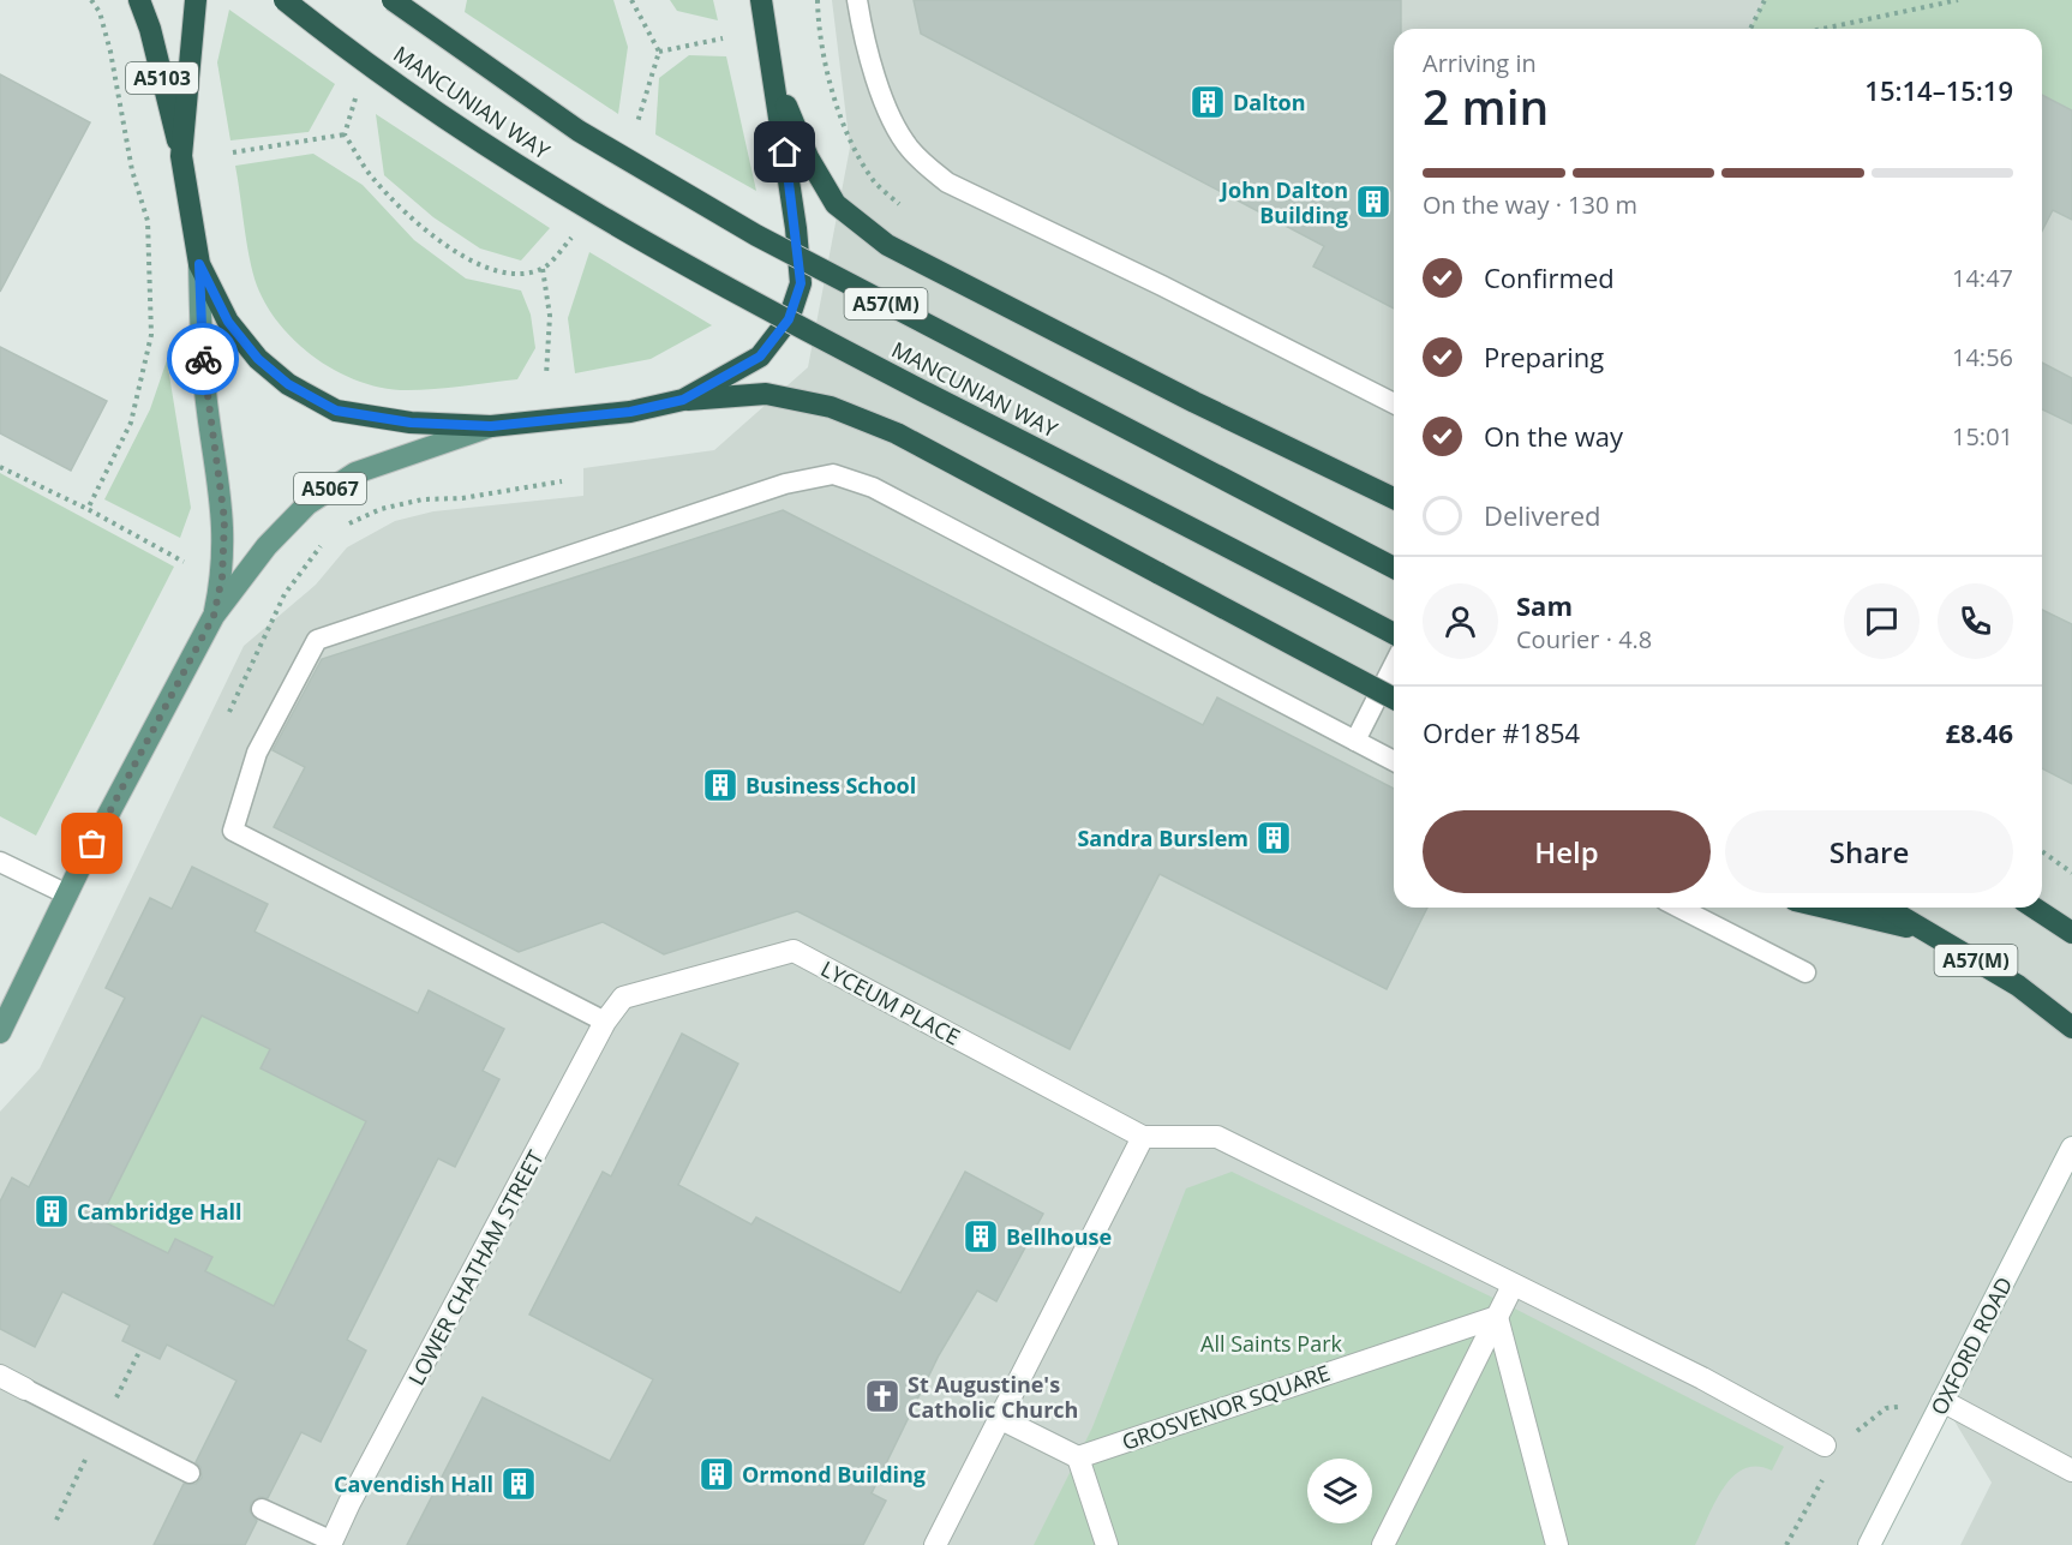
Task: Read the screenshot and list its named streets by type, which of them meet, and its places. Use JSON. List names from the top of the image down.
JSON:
{
  "streets": {
    "highway": ["A5103", "MANCUNIAN WAY", "A57(M)"],
    "main road": ["A5067"],
    "street": [
      "LYCEUM PLACE",
      "LOWER CHATHAM STREET",
      "OXFORD ROAD",
      "GROSVENOR SQUARE"
    ]
  },
  "crossings": [
    ["A5103", "A57(M)"],
    ["A5103", "A5067"],
    ["LYCEUM PLACE", "LOWER CHATHAM STREET"]
  ],
  "parks": ["All Saints Park"],
  "places": {
    "building": [
      "Dalton",
      "John Dalton Building",
      "Business School",
      "Sandra Burslem",
      "Cambridge Hall",
      "Bellhouse",
      "Ormond Building",
      "Cavendish Hall"
    ],
    "church": ["St Augustine's Catholic Church"]
  },
  "page": {
    "heading": ["2 min", "Arriving in", "15:14–15:19"],
    "panel": [
      "Sam",
      "Courier · 4.8",
      "Order #1854",
      "£8.46"
    ],
    "bar": "On the way · 130 m",
    "list": [
      ["Confirmed", "14:47"],
      ["Preparing", "14:56"],
      ["On the way", "15:01"],
      "Delivered"
    ],
    "buttons": ["Help", "Share"]
  }
}
